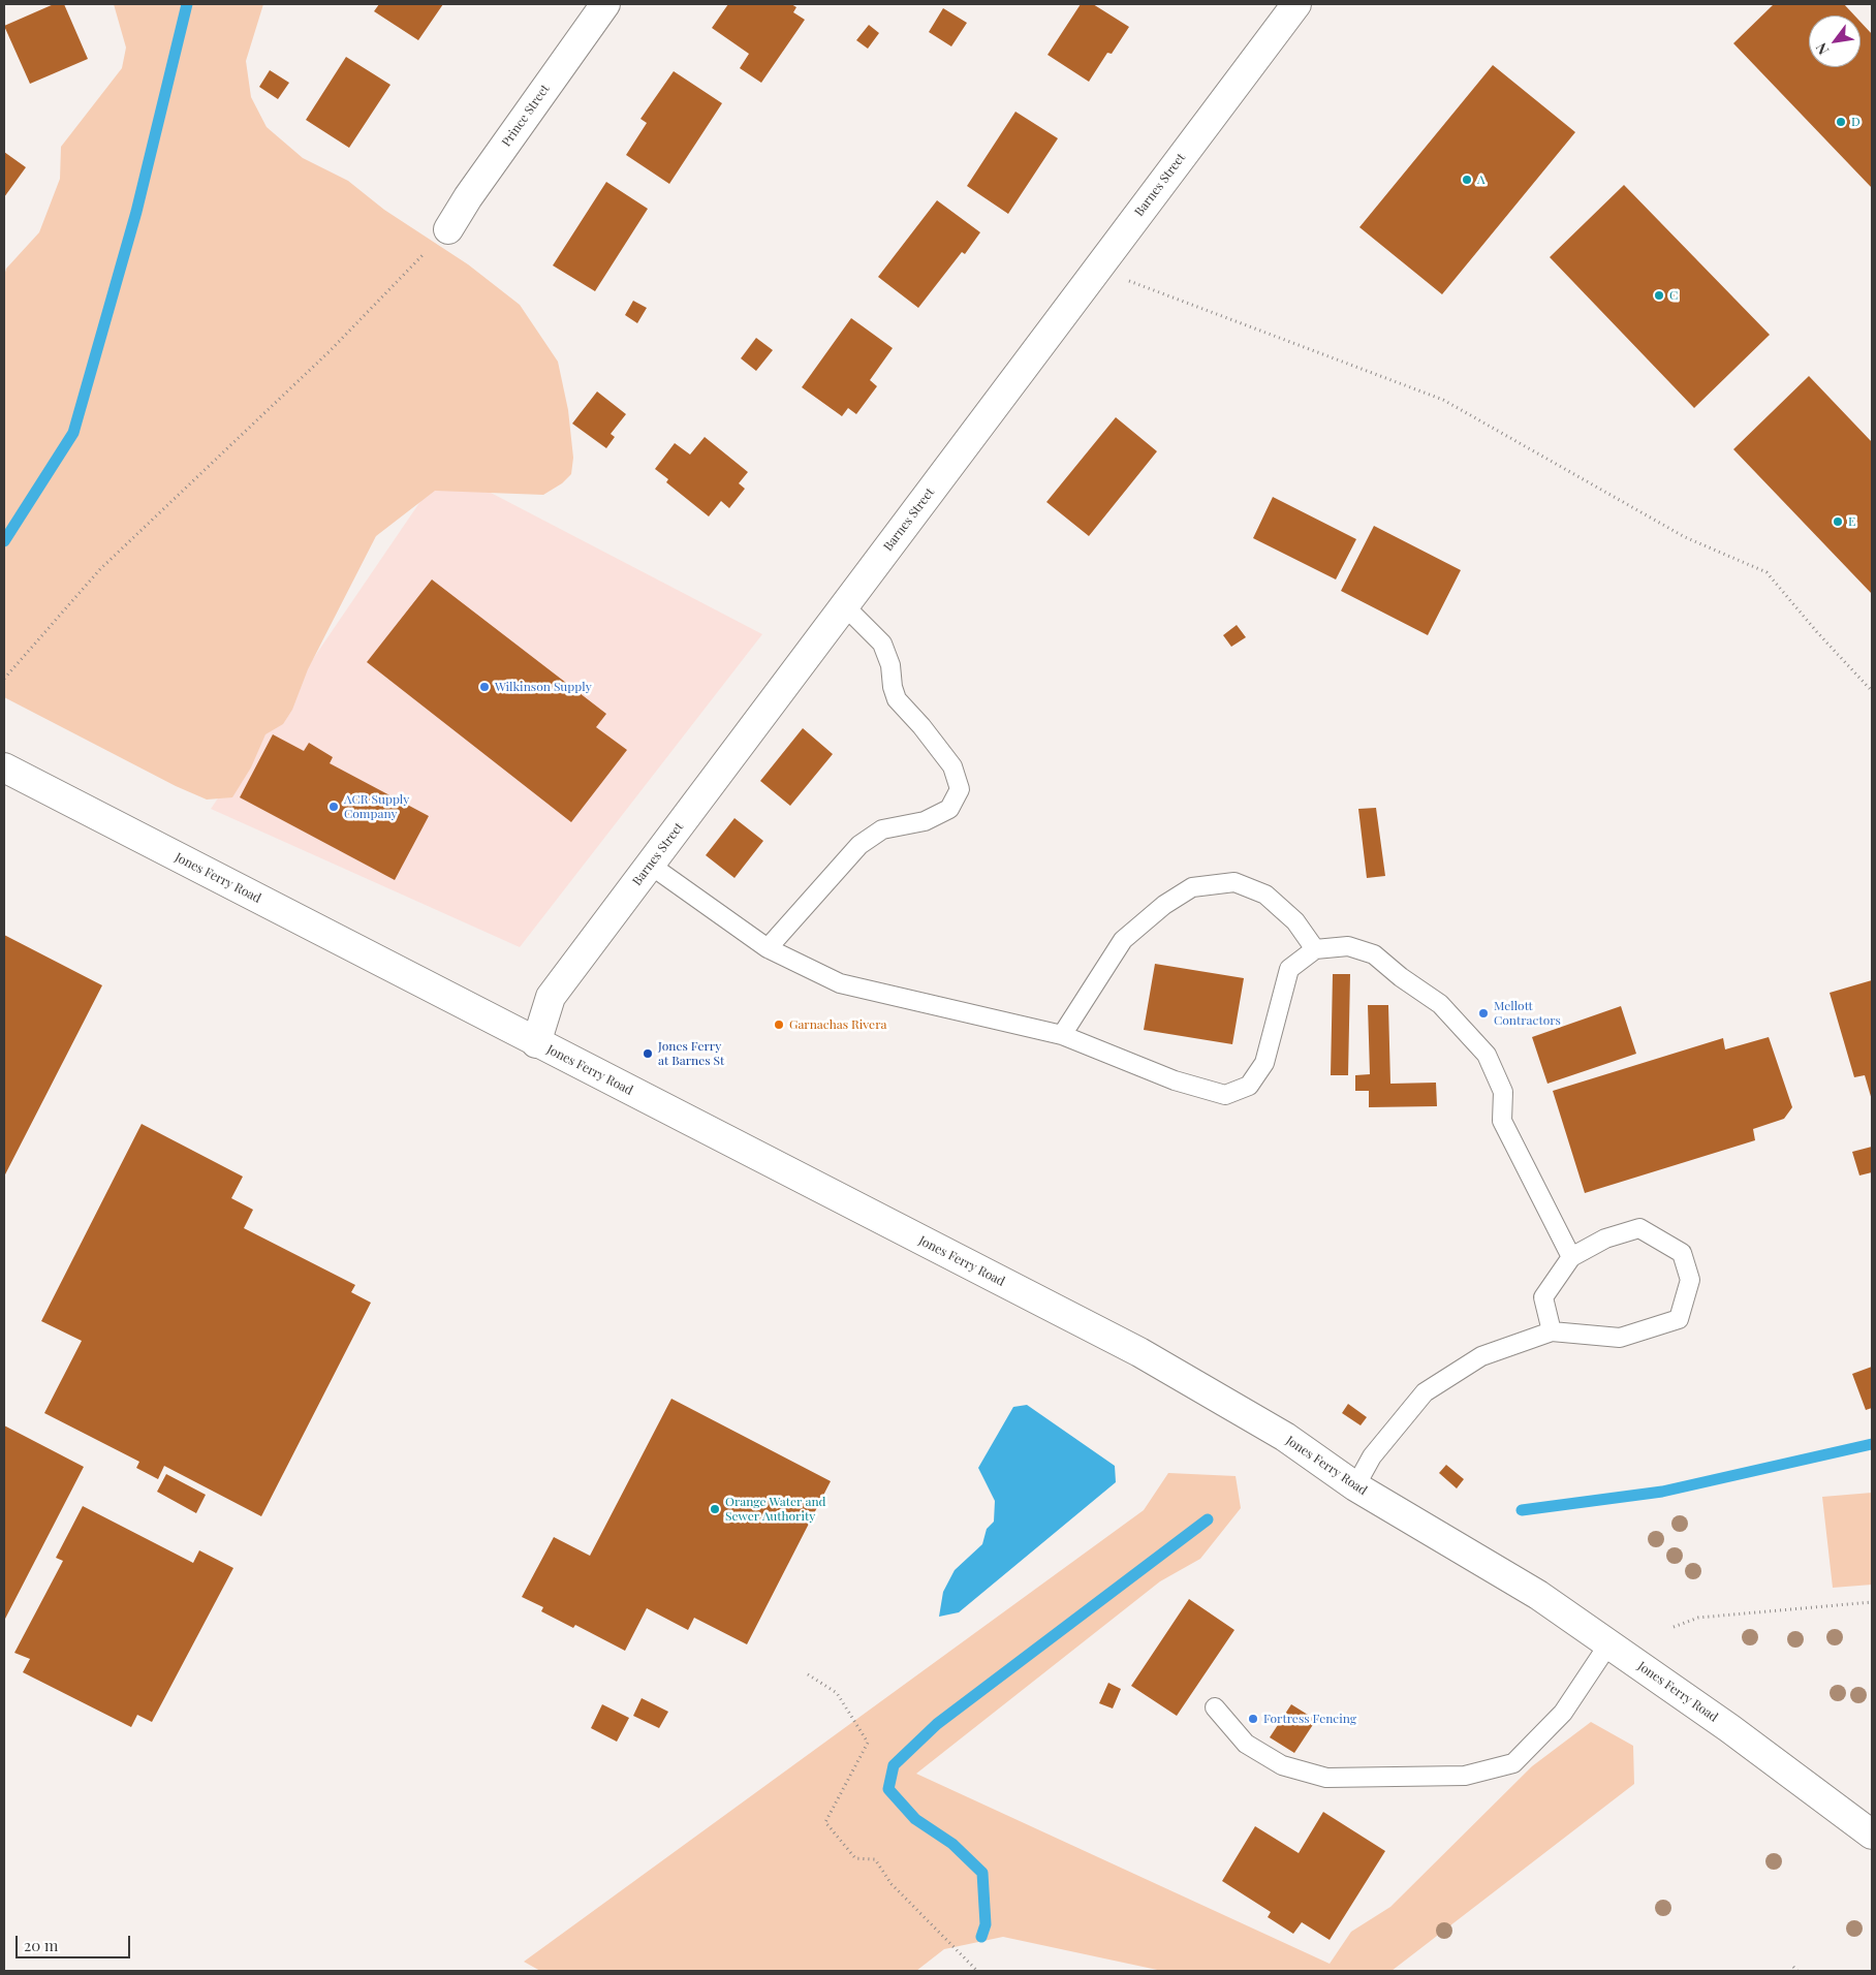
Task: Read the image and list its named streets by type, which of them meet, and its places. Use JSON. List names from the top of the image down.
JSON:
{
  "streets": {
    "main road": ["Prince Street", "Barnes Street", "Jones Ferry Road"]
  },
  "crossings": [
    ["Barnes Street", "Jones Ferry Road"]
  ],
  "places": [
    "D",
    "A",
    "C",
    "E",
    "Wilkinson Supply",
    "ACR Supply Company",
    "Mellott Contractors",
    "Garnachas Rivera",
    "Jones Ferry at Barnes St",
    "Orange Water and Sewer Authority",
    "Fortress Fencing"
  ],
  "scale_bar": "20 m",
  "north": "bottom left"
}
